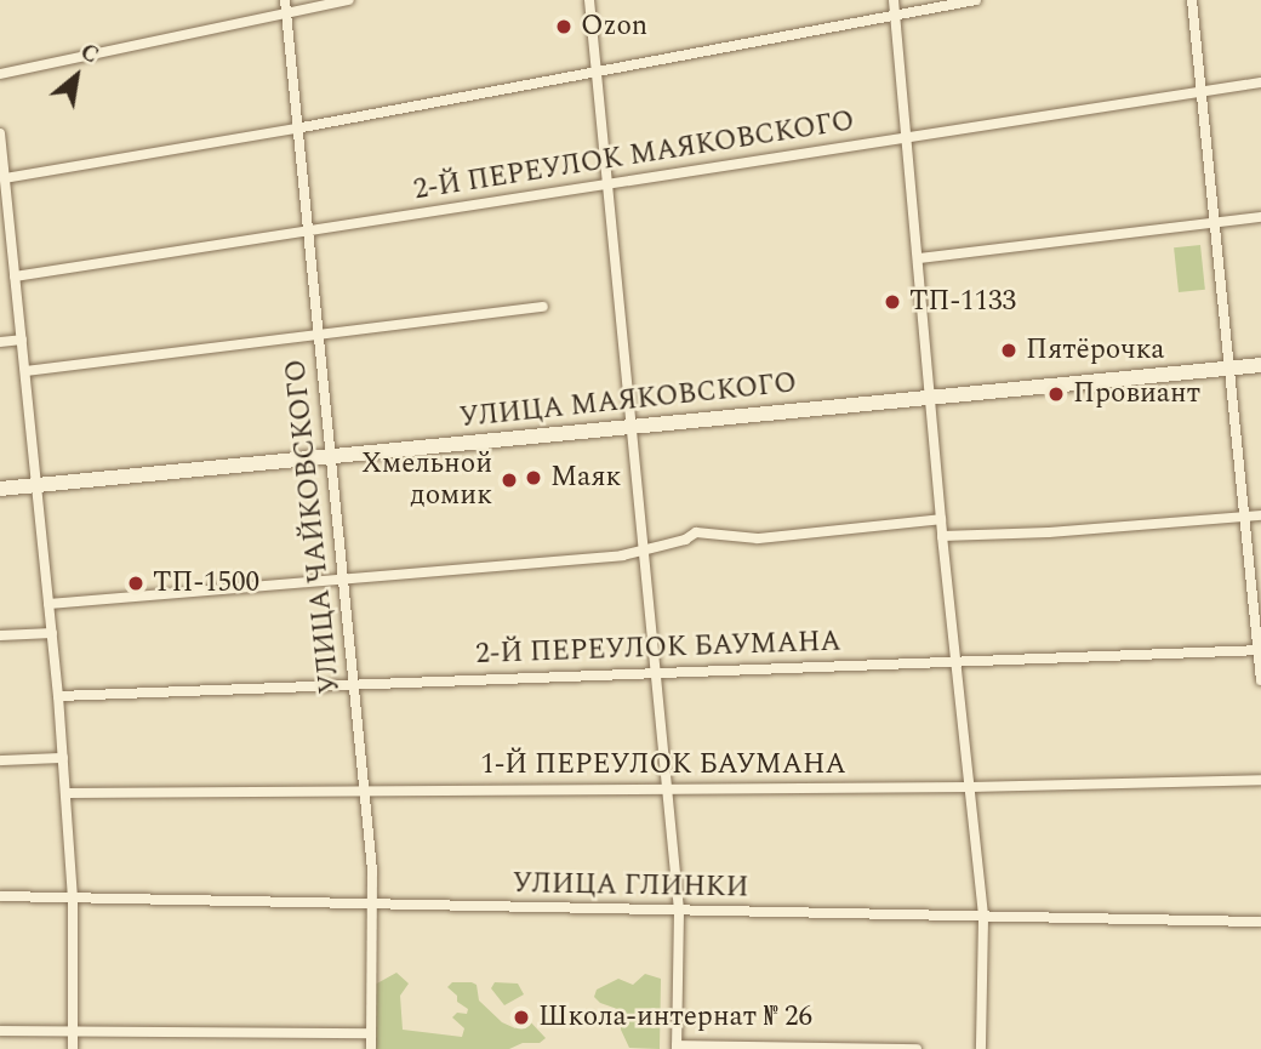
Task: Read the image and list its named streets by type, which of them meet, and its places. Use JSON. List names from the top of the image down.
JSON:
{
  "streets": {
    "street": [
      "2-Й ПЕРЕУЛОК МАЯКОВСКОГО",
      "УЛИЦА МАЯКОВСКОГО",
      "УЛИЦА ЧАЙКОВСКОГО",
      "2-Й ПЕРЕУЛОК БАУМАНА",
      "1-Й ПЕРЕУЛОК БАУМАНА",
      "УЛИЦА ГЛИНКИ"
    ]
  },
  "crossings": [
    ["2-Й ПЕРЕУЛОК МАЯКОВСКОГО", "УЛИЦА ЧАЙКОВСКОГО"],
    ["УЛИЦА МАЯКОВСКОГО", "УЛИЦА ЧАЙКОВСКОГО"],
    ["УЛИЦА ЧАЙКОВСКОГО", "2-Й ПЕРЕУЛОК БАУМАНА"],
    ["УЛИЦА ЧАЙКОВСКОГО", "1-Й ПЕРЕУЛОК БАУМАНА"],
    ["УЛИЦА ЧАЙКОВСКОГО", "УЛИЦА ГЛИНКИ"]
  ],
  "places": [
    "Ozon",
    "ТП-1133",
    "Пятёрочка",
    "Провиант",
    "Маяк",
    "Хмельной домик",
    "ТП-1500",
    "Школа-интернат № 26"
  ],
  "north": "top right"
}
